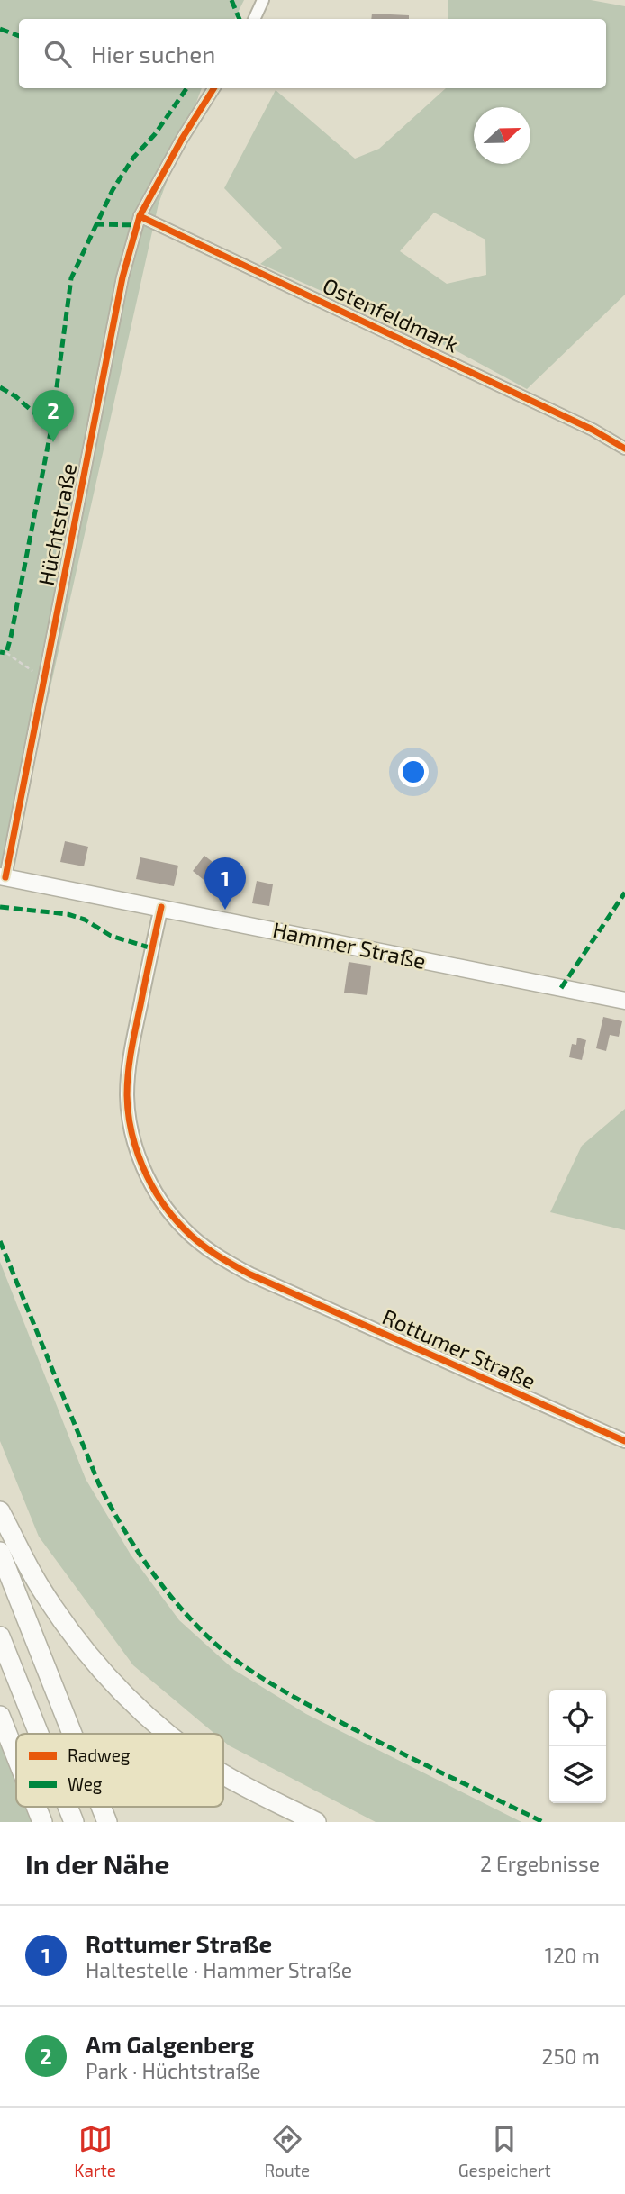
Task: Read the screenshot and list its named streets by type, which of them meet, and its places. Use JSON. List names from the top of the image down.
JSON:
{
  "streets": {
    "main road": ["Hammer Straße"],
    "street": ["Ostenfeldmark", "Hüchtstraße", "Rottumer Straße"]
  },
  "crossings": [
    ["Ostenfeldmark", "Hüchtstraße"],
    ["Hüchtstraße", "Hammer Straße"],
    ["Hammer Straße", "Rottumer Straße"]
  ],
  "legend": ["Radweg", "Weg"],
  "north": "right",
  "page": {
    "search": "Hier suchen",
    "pins": ["2", "1"],
    "heading": ["In der Nähe", "2 Ergebnisse"],
    "list": [
      {
        "mark": "1",
        "name": "Rottumer Straße",
        "note": "Haltestelle · Hammer Straße",
        "value": "120 m"
      },
      {
        "mark": "2",
        "name": "Am Galgenberg",
        "note": "Park · Hüchtstraße",
        "value": "250 m"
      }
    ],
    "nav": ["Karte", "Route", "Gespeichert"]
  }
}
